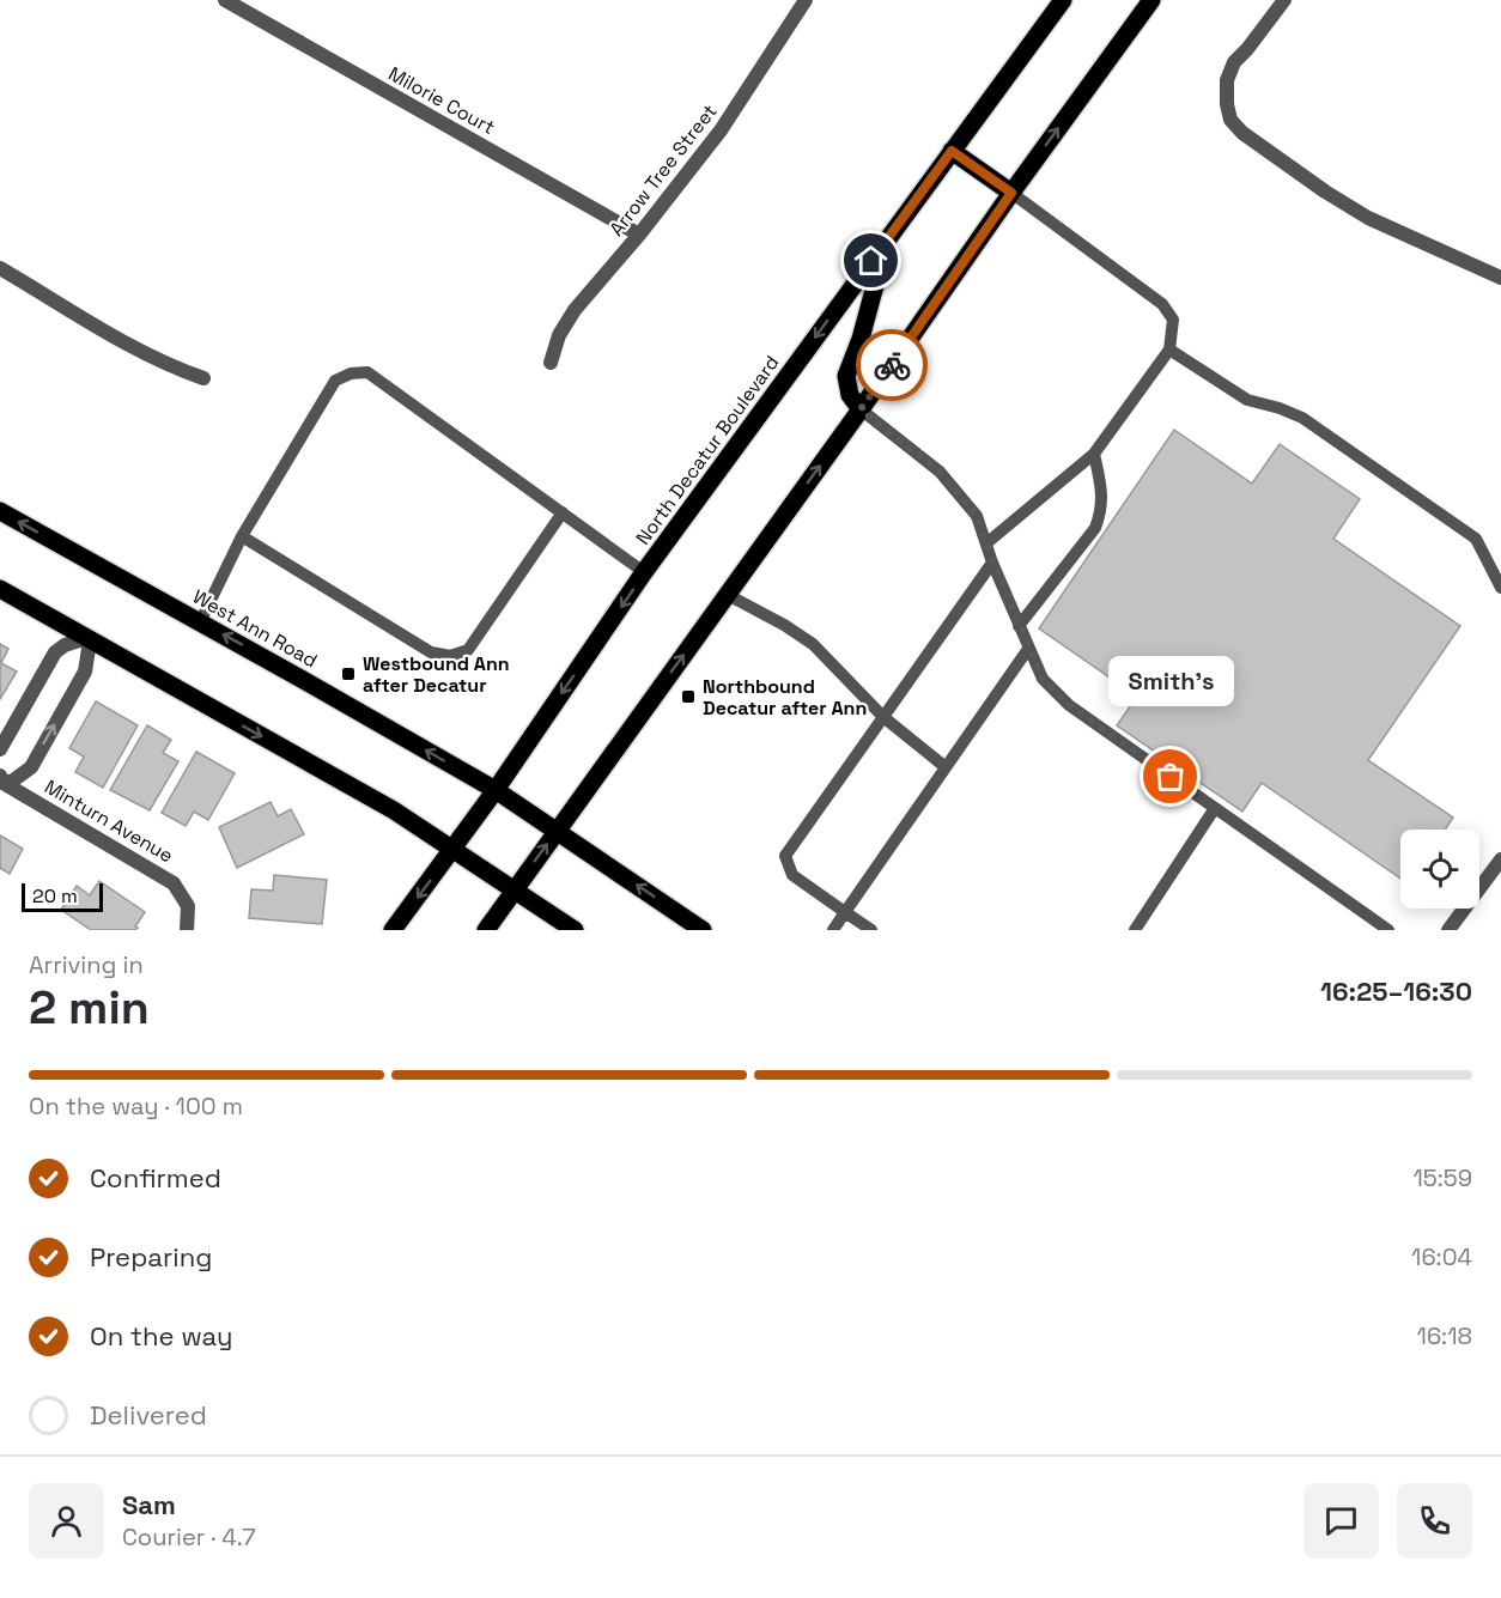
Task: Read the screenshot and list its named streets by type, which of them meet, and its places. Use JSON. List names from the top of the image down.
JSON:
{
  "streets": {
    "main road": ["North Decatur Boulevard", "West Ann Road"],
    "street": ["Milorie Court", "Arrow Tree Street", "Minturn Avenue"]
  },
  "crossings": [
    ["Milorie Court", "Arrow Tree Street"],
    ["North Decatur Boulevard", "West Ann Road"]
  ],
  "places": {
    "transit": ["Westbound Ann after Decatur", "Northbound Decatur after Ann"],
    "other": ["Smith's"]
  },
  "scale_bar": "20 m",
  "page": {
    "bubble": "Smith's",
    "scale": "20 m",
    "heading": ["2 min", "Arriving in", "16:25–16:30"],
    "panel": ["Sam", "Courier · 4.7"],
    "bar": "On the way · 100 m",
    "list": [
      ["Confirmed", "15:59"],
      ["Preparing", "16:04"],
      ["On the way", "16:18"],
      "Delivered"
    ]
  }
}
